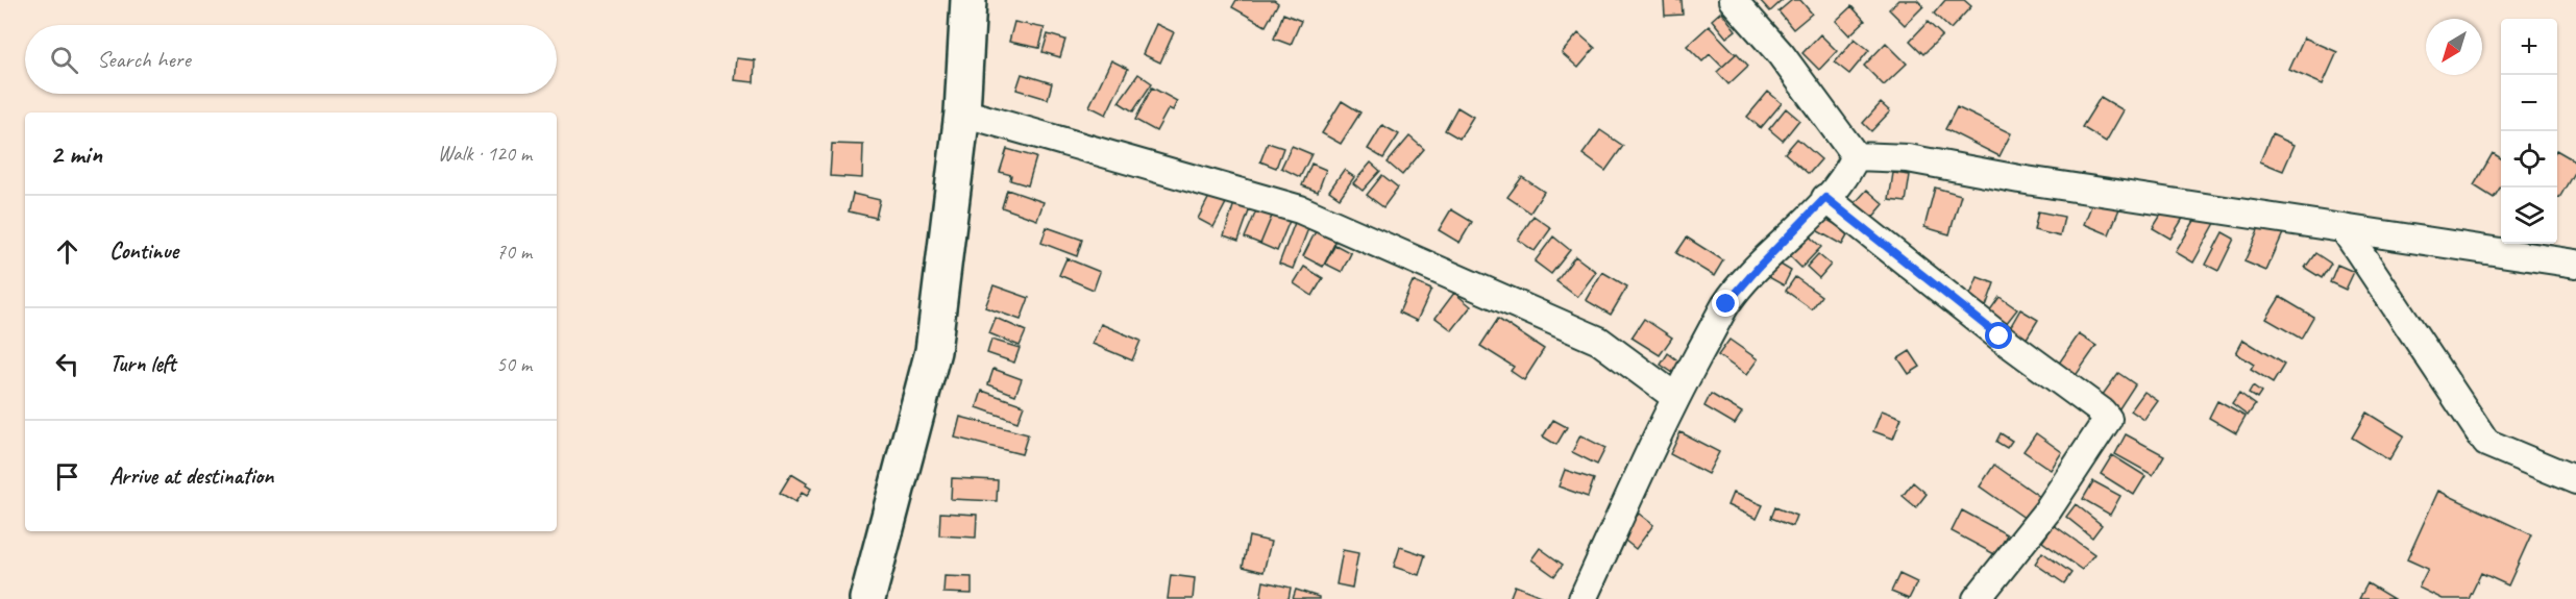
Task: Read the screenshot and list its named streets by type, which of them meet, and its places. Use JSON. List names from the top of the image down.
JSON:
{
  "north": "bottom left",
  "page": {
    "map_buttons": ["+", "−"],
    "search": "Search here",
    "heading": ["2 min", "Walk · 120 m"],
    "list": [
      ["Continue", "70 m"],
      ["Turn left", "50 m"],
      "Arrive at destination"
    ]
  }
}
